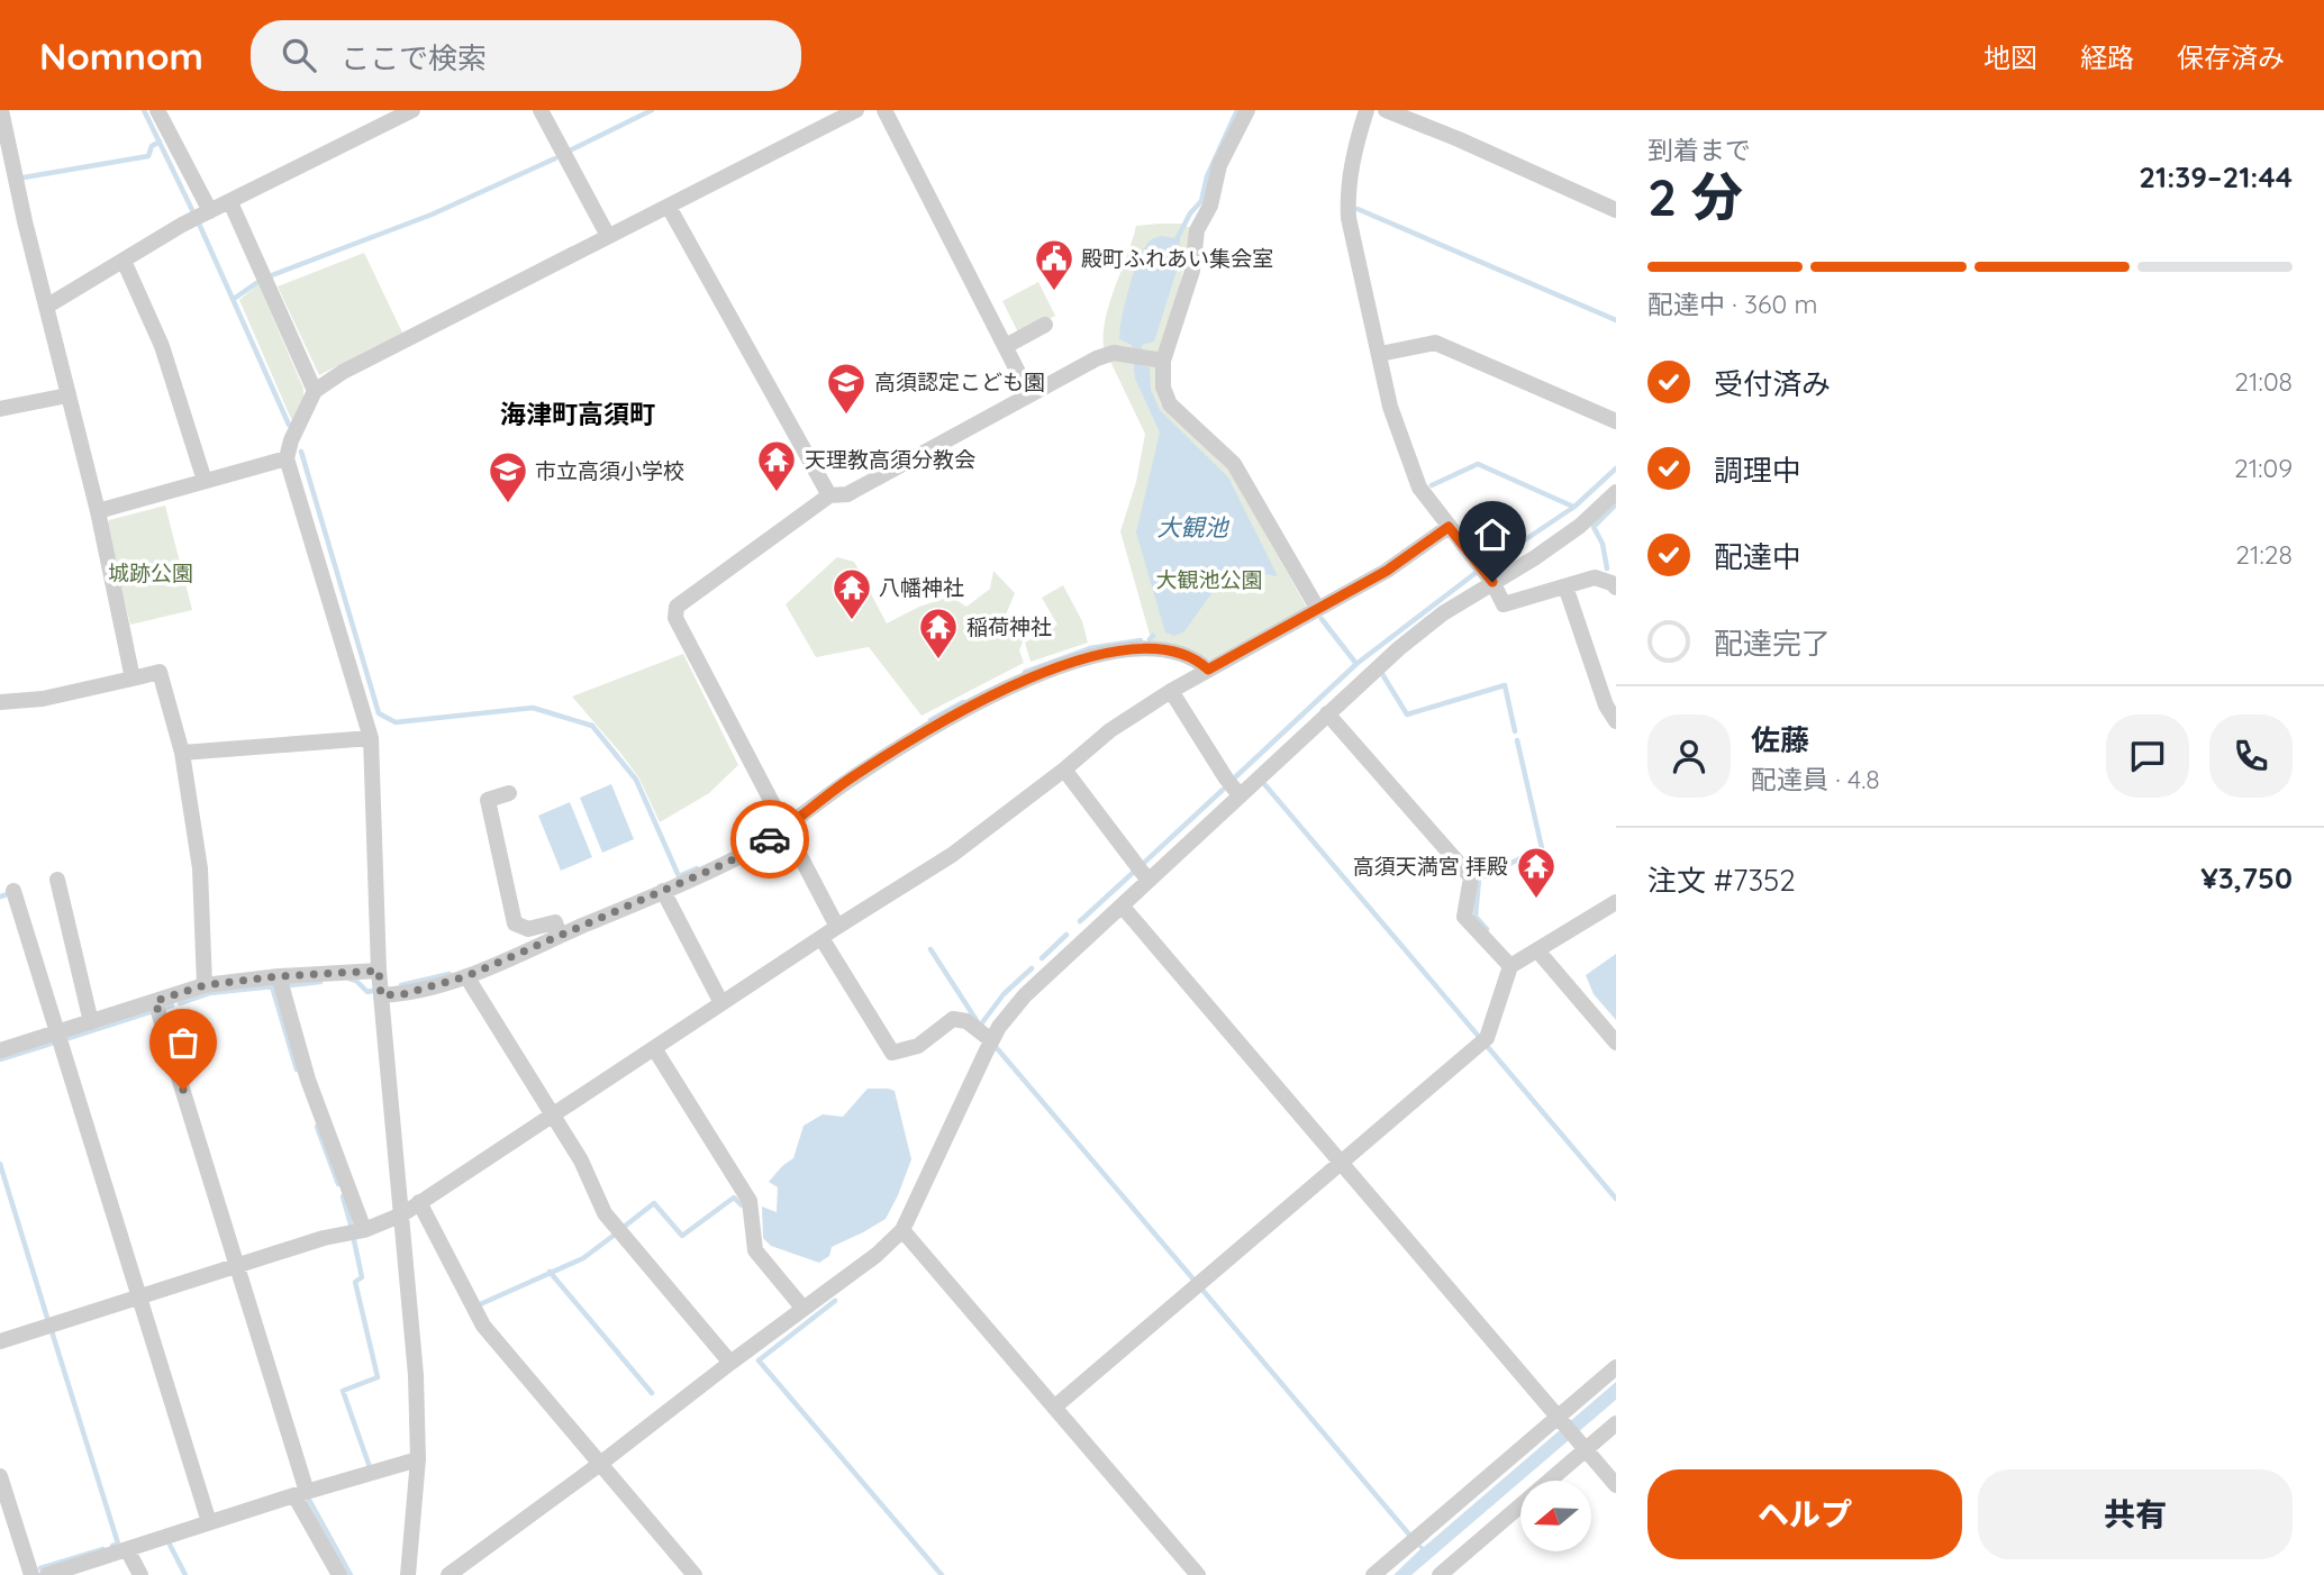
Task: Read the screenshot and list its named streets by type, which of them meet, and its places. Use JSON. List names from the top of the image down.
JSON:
{
  "districts": ["海津町高須町"],
  "water": ["大観池"],
  "parks": ["城跡公園", "大観池公園"],
  "places": {
    "public building": ["殿町ふれあい集会室"],
    "school or university": ["高須認定こども園", "市立高須小学校"],
    "temple": [
      "天理教高須分教会",
      "八幡神社",
      "稲荷神社",
      "高須天満宮 拝殿"
    ]
  },
  "north": "left",
  "page": {
    "header": "Nomnom",
    "search": "ここで検索",
    "nav": ["地図", "経路", "保存済み"],
    "heading": ["2 分", "到着まで", "21:39–21:44"],
    "panel": [
      "佐藤",
      "配達員 · 4.8",
      "注文 #7352",
      "¥3,750"
    ],
    "bar": "配達中 · 360 m",
    "list": [
      ["受付済み", "21:08"],
      ["調理中", "21:09"],
      ["配達中", "21:28"],
      "配達完了"
    ],
    "buttons": ["ヘルプ", "共有"]
  }
}
